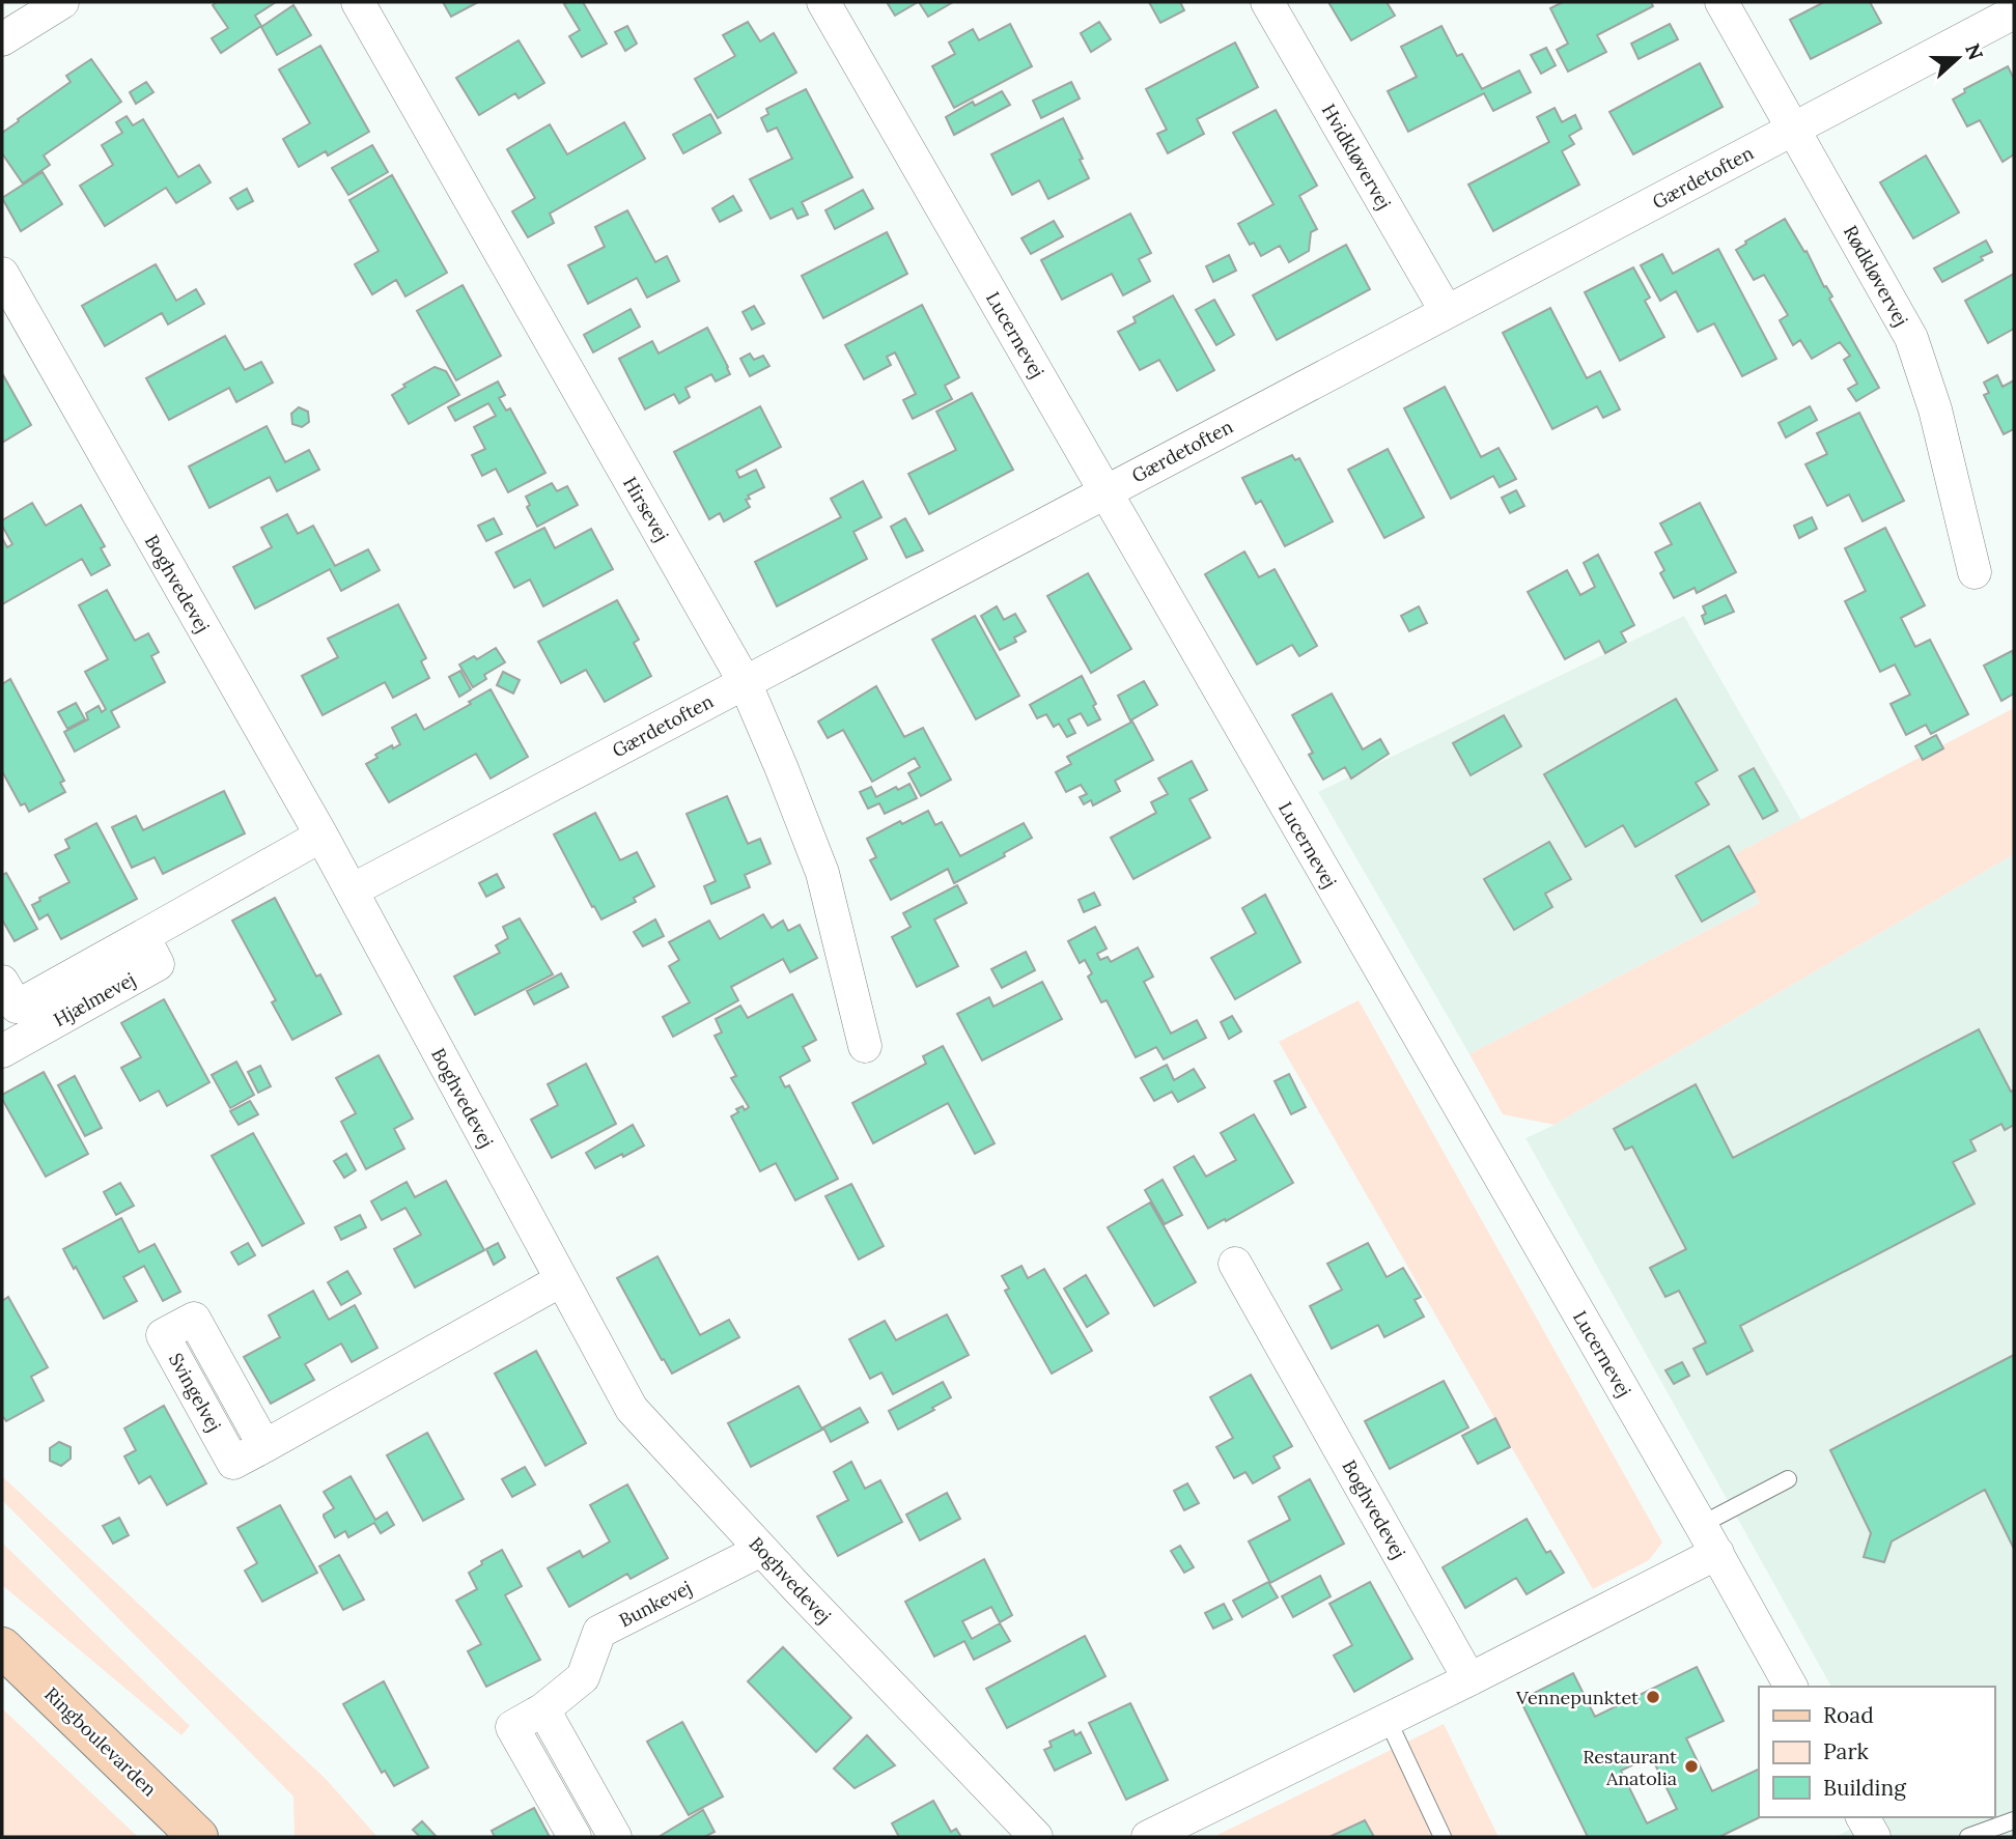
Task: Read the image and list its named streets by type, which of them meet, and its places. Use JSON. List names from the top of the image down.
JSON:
{
  "streets": {
    "main road": ["Ringboulevarden"],
    "street": [
      "Hvidkløvervej",
      "Gærdetoften",
      "Rødkløvervej",
      "Lucernevej",
      "Hirsevej",
      "Boghvedevej",
      "Hjælmevej",
      "Bunkevej"
    ]
  },
  "crossings": [
    ["Hvidkløvervej", "Gærdetoften"],
    ["Gærdetoften", "Rødkløvervej"],
    ["Gærdetoften", "Lucernevej"],
    ["Gærdetoften", "Hirsevej"],
    ["Gærdetoften", "Boghvedevej"],
    ["Boghvedevej", "Hjælmevej"],
    ["Boghvedevej", "Bunkevej"]
  ],
  "places": ["Vennepunktet", "Restaurant Anatolia"],
  "legend": ["Road", "Park", "Building"],
  "north": "right"
}
